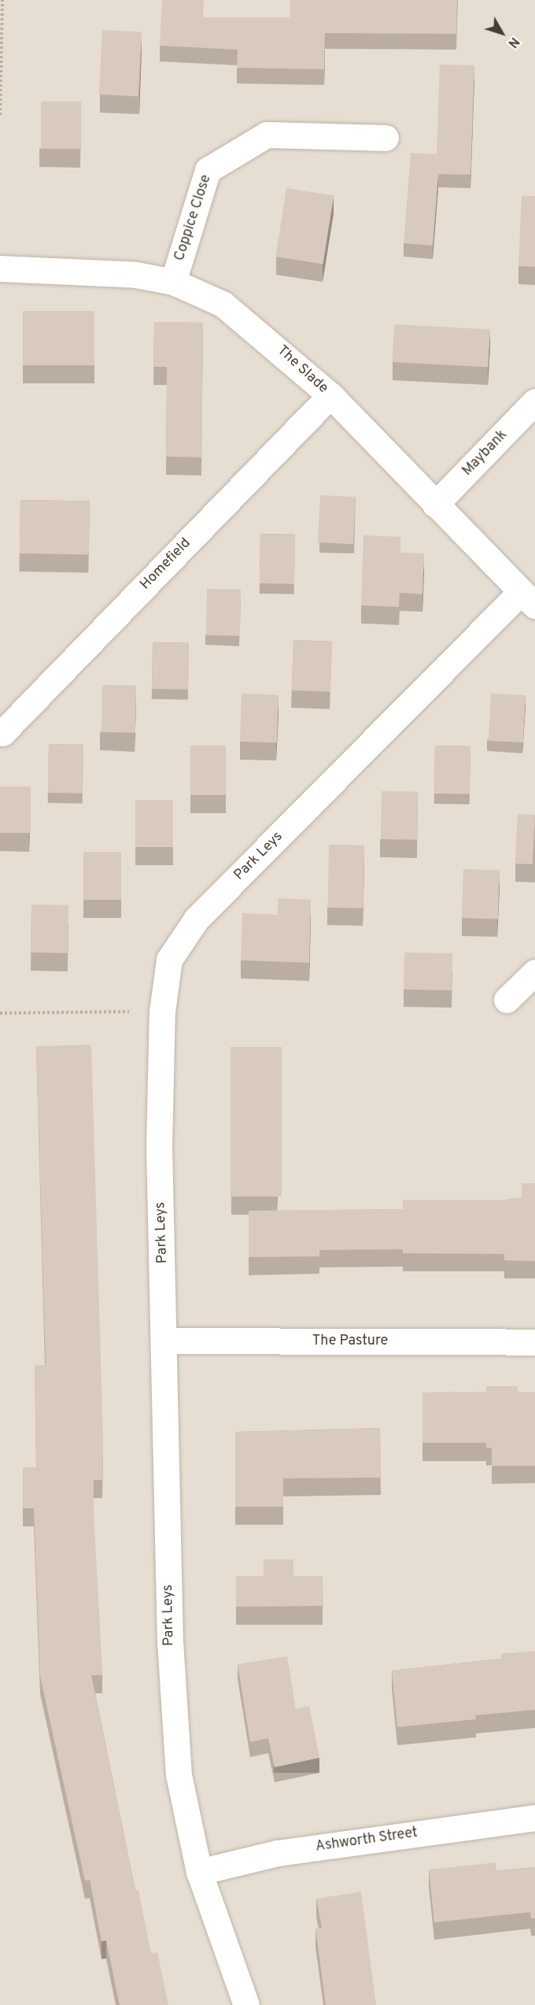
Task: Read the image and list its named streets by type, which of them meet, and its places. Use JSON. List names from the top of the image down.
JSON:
{
  "streets": {
    "street": [
      "Coppice Close",
      "The Slade",
      "Maybank",
      "Homefield",
      "Park Leys",
      "The Pasture",
      "Ashworth Street"
    ]
  },
  "crossings": [
    ["Coppice Close", "The Slade"],
    ["The Slade", "Maybank"],
    ["The Slade", "Homefield"],
    ["The Slade", "Park Leys"],
    ["Park Leys", "The Pasture"],
    ["Park Leys", "Ashworth Street"]
  ],
  "north": "bottom right"
}
